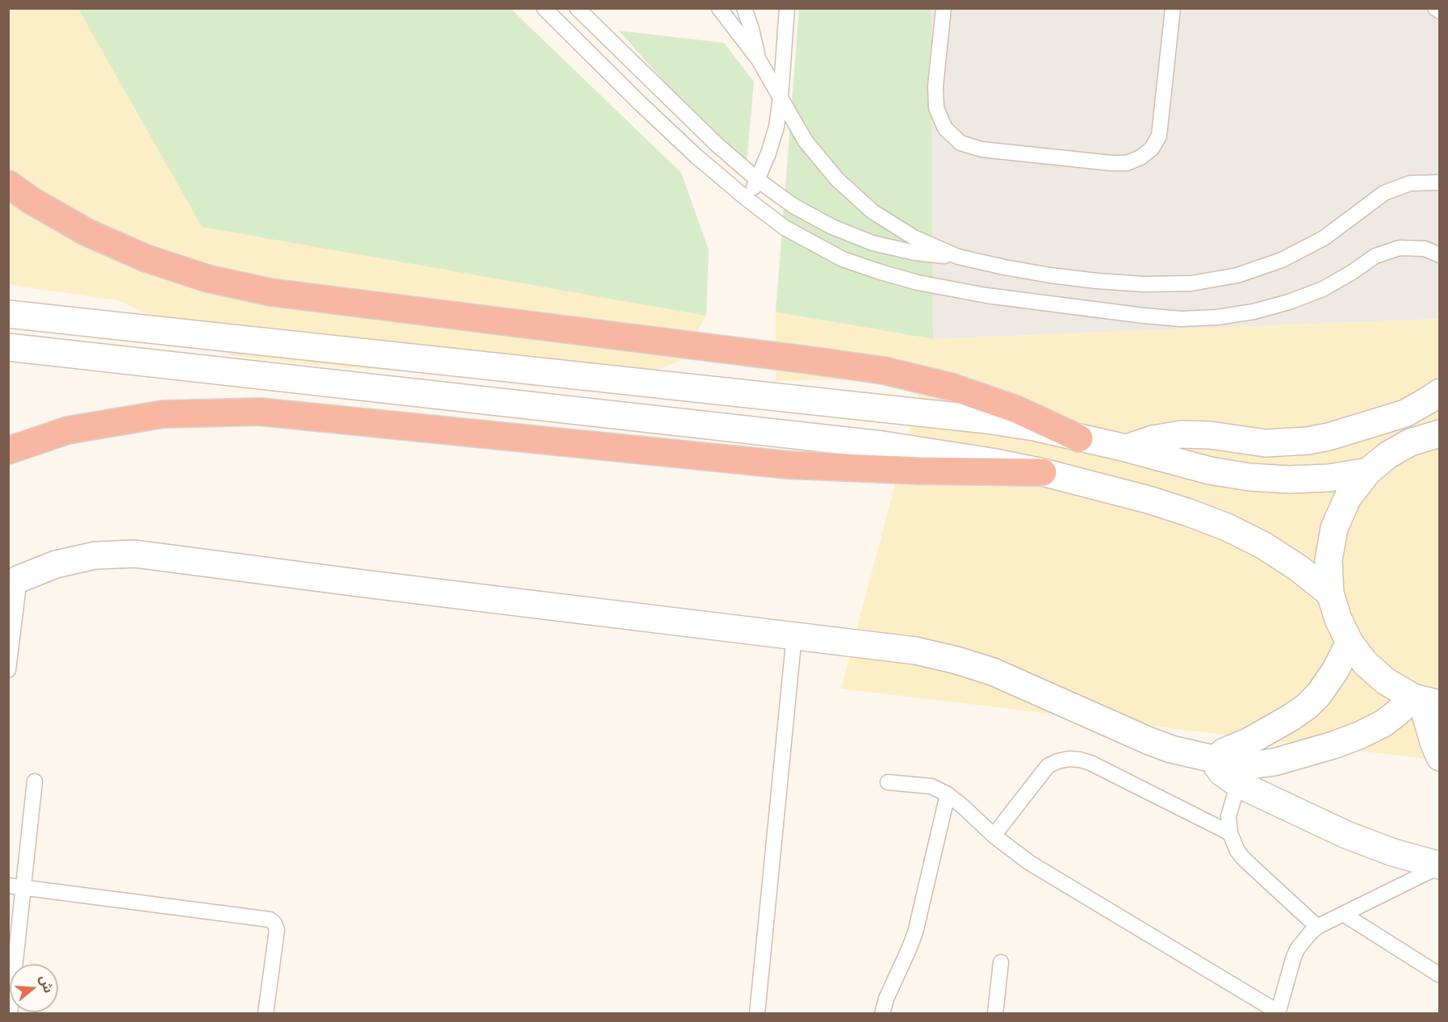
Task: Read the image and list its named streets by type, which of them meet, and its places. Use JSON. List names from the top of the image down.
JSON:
{
  "north": "right"
}
